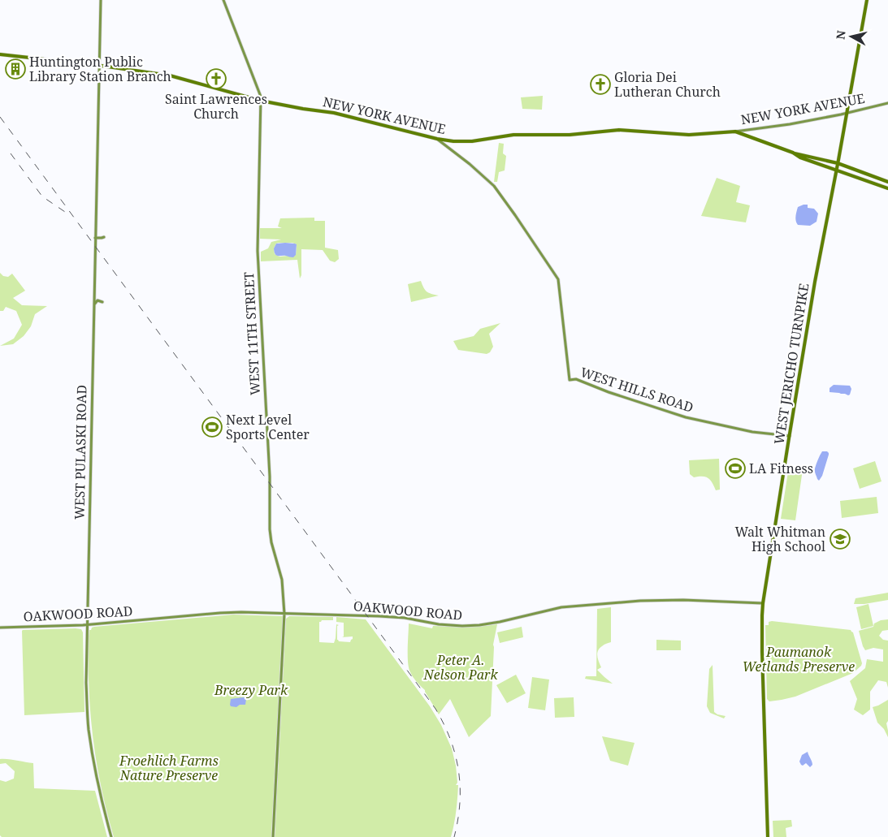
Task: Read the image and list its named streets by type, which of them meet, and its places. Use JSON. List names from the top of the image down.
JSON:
{
  "streets": {
    "main road": [
      "NEW YORK AVENUE",
      "WEST 11TH STREET",
      "WEST JERICHO TURNPIKE",
      "WEST HILLS ROAD",
      "WEST PULASKI ROAD",
      "OAKWOOD ROAD"
    ]
  },
  "crossings": [
    ["NEW YORK AVENUE", "WEST 11TH STREET"],
    ["NEW YORK AVENUE", "WEST JERICHO TURNPIKE"],
    ["NEW YORK AVENUE", "WEST HILLS ROAD"],
    ["NEW YORK AVENUE", "WEST PULASKI ROAD"],
    ["WEST 11TH STREET", "OAKWOOD ROAD"],
    ["WEST JERICHO TURNPIKE", "WEST HILLS ROAD"],
    ["WEST JERICHO TURNPIKE", "OAKWOOD ROAD"],
    ["WEST PULASKI ROAD", "OAKWOOD ROAD"]
  ],
  "parks": [
    "Paumanok Wetlands Preserve",
    "Peter A. Nelson Park",
    "Breezy Park",
    "Froehlich Farms Nature Preserve"
  ],
  "places": {
    "building": ["Huntington Public Library Station Branch"],
    "church": ["Saint Lawrences Church", "Gloria Dei Lutheran Church"],
    "sports": ["Next Level Sports Center", "LA Fitness"],
    "school or university": ["Walt Whitman High School"]
  },
  "north": "left"
}
